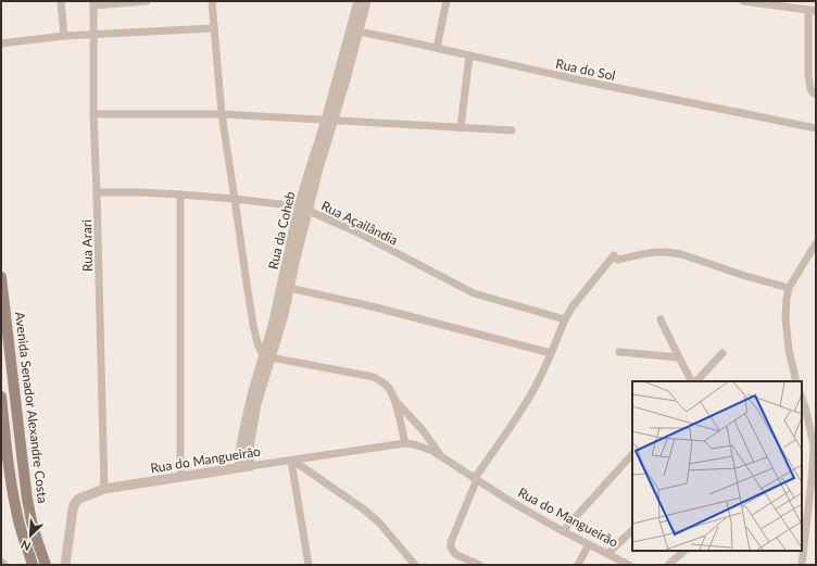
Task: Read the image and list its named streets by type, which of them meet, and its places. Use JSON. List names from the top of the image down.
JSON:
{
  "streets": {
    "main road": ["Avenida Senador Alexandre Costa"],
    "street": [
      "Rua do Sol",
      "Rua Açailândia",
      "Rua da Coheb",
      "Rua Arari",
      "Rua do Mangueirão"
    ]
  },
  "crossings": [
    ["Rua do Sol", "Rua da Coheb"],
    ["Rua Açailândia", "Rua da Coheb"],
    ["Rua Açailândia", "Rua Arari"],
    ["Rua da Coheb", "Rua do Mangueirão"],
    ["Rua Arari", "Rua do Mangueirão"]
  ],
  "north": "bottom left"
}
